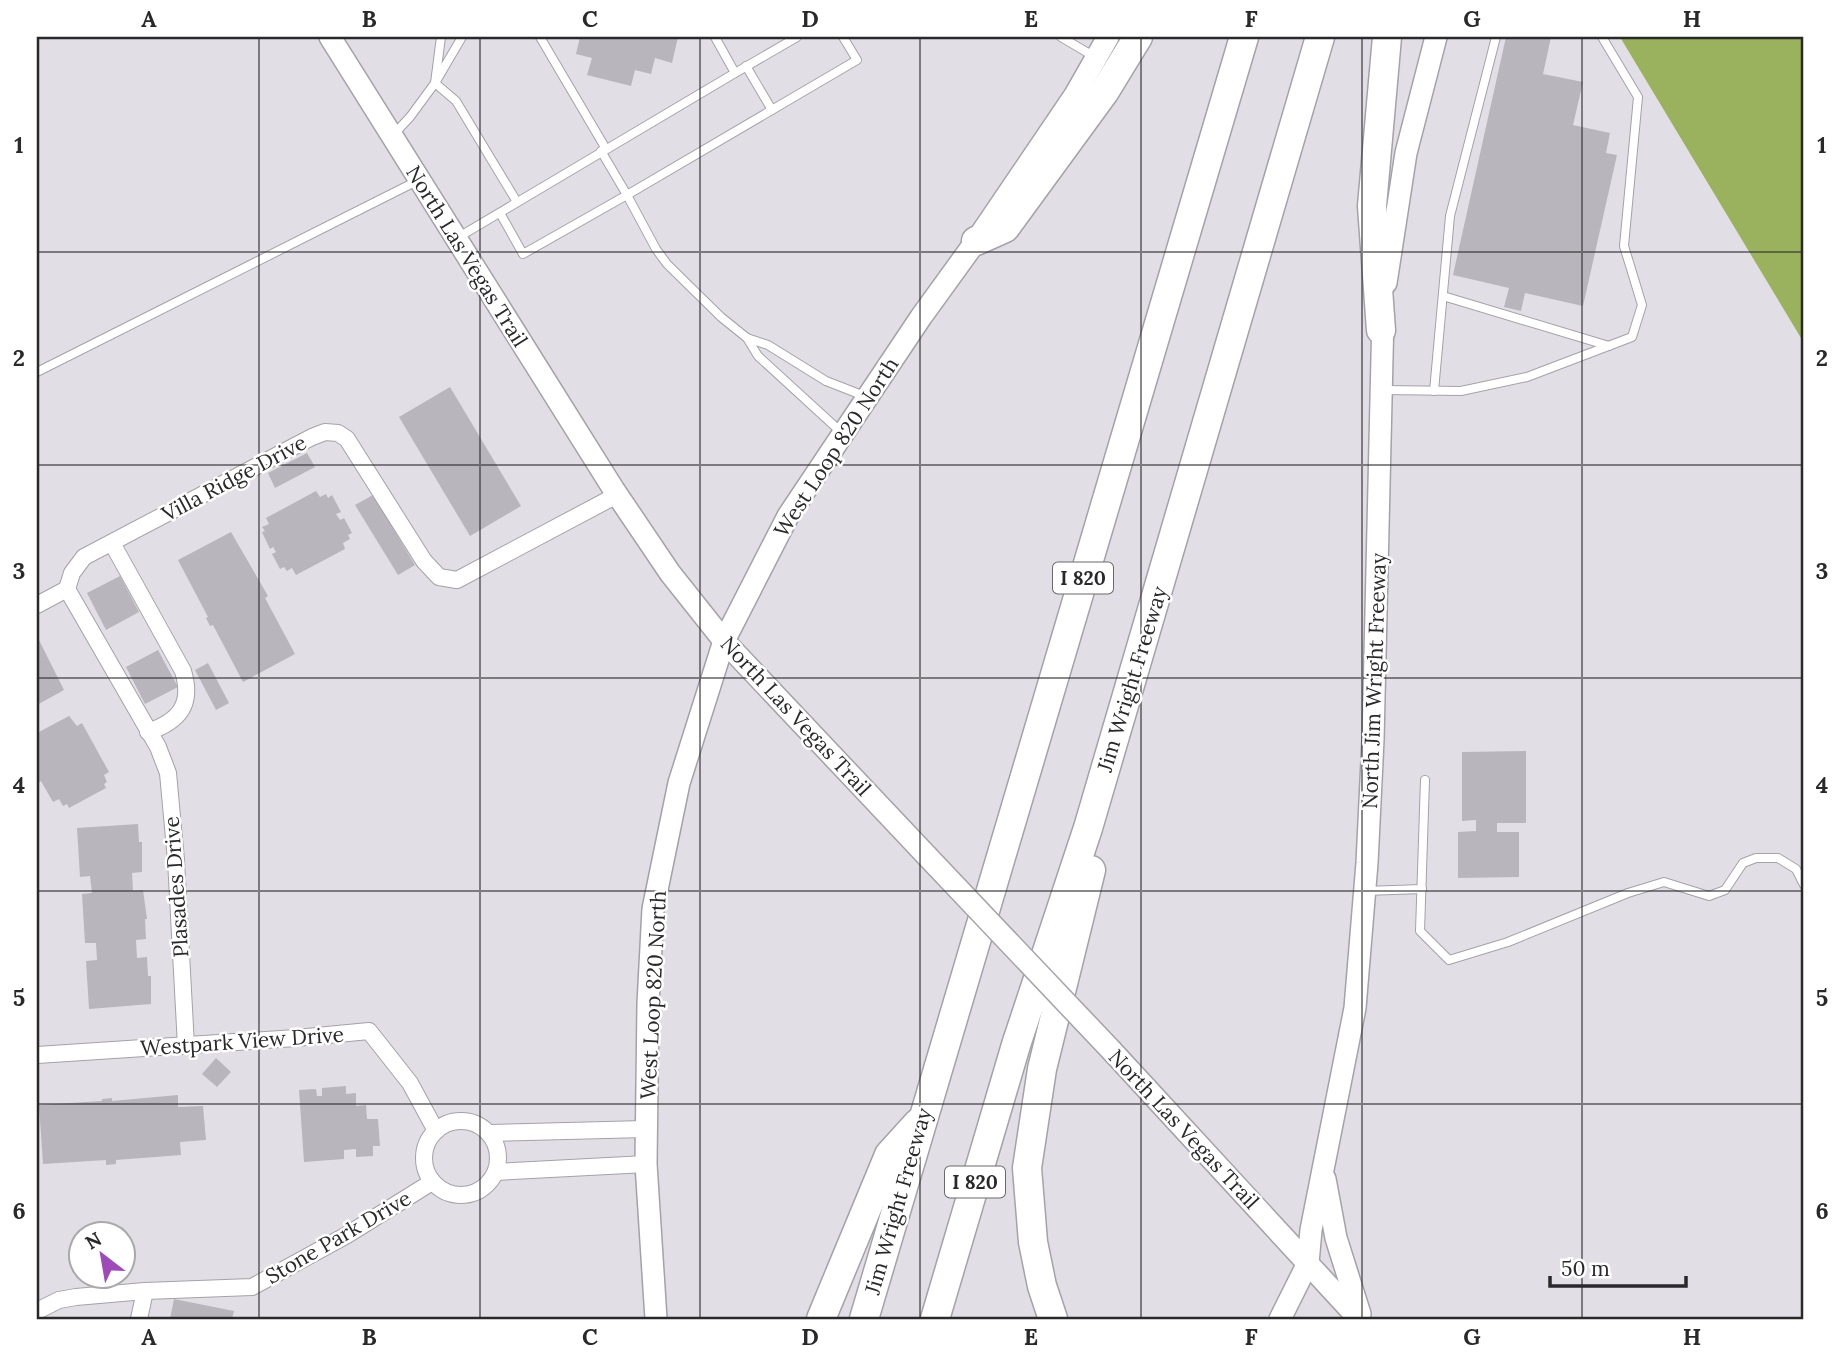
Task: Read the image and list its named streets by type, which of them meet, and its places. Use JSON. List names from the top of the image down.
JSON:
{
  "streets": {
    "highway": ["I 820", "Jim Wright Freeway"],
    "main road": ["North Las Vegas Trail", "West Loop 820 North", "North Jim Wright Freeway"],
    "street": [
      "Villa Ridge Drive",
      "Plasades Drive",
      "Westpark View Drive",
      "Stone Park Drive"
    ]
  },
  "crossings": [
    ["North Las Vegas Trail", "West Loop 820 North"],
    ["North Las Vegas Trail", "Villa Ridge Drive"],
    ["North Las Vegas Trail", "North Jim Wright Freeway"],
    ["Villa Ridge Drive", "Plasades Drive"],
    ["Plasades Drive", "Westpark View Drive"],
    ["Westpark View Drive", "Stone Park Drive"]
  ],
  "scale_bar": "50 m",
  "north": "top left",
  "grid": {
    "columns": [
      "A",
      "B",
      "C",
      "D",
      "E",
      "F",
      "G",
      "H"
    ],
    "rows": [
      "1",
      "2",
      "3",
      "4",
      "5",
      "6"
    ]
  }
}
